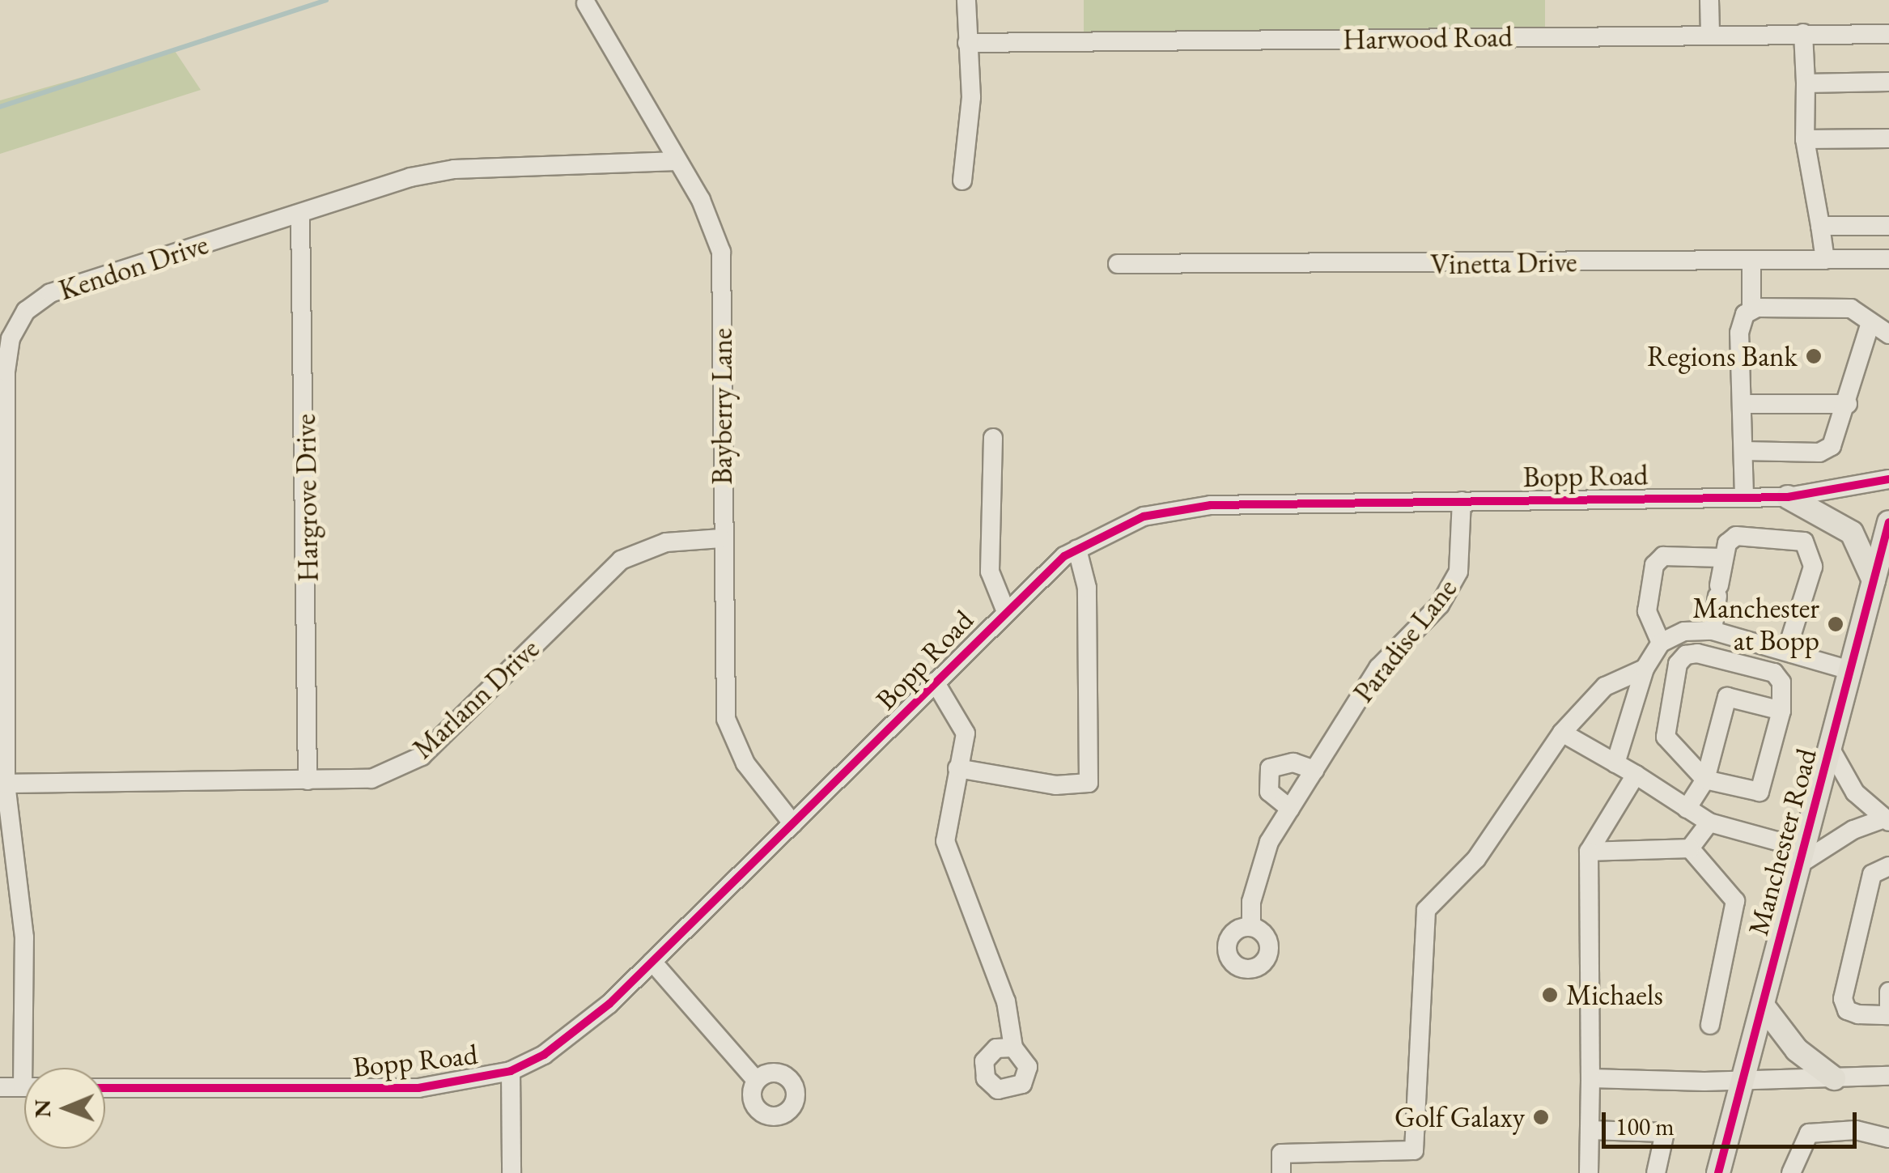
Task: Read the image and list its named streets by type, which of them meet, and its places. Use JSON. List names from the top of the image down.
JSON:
{
  "streets": {
    "main road": ["Manchester Road"],
    "street": [
      "Harwood Road",
      "Vinetta Drive",
      "Kendon Drive",
      "Bayberry Lane",
      "Bopp Road",
      "Hargrove Drive",
      "Paradise Lane",
      "Marlann Drive"
    ]
  },
  "crossings": [
    ["Kendon Drive", "Bayberry Lane"],
    ["Kendon Drive", "Hargrove Drive"],
    ["Kendon Drive", "Marlann Drive"],
    ["Bayberry Lane", "Bopp Road"],
    ["Bayberry Lane", "Marlann Drive"],
    ["Bopp Road", "Paradise Lane"],
    ["Hargrove Drive", "Marlann Drive"]
  ],
  "places": [
    "Regions Bank",
    "Manchester at Bopp",
    "Michaels",
    "Golf Galaxy"
  ],
  "scale_bar": "100 m",
  "north": "left"
}
